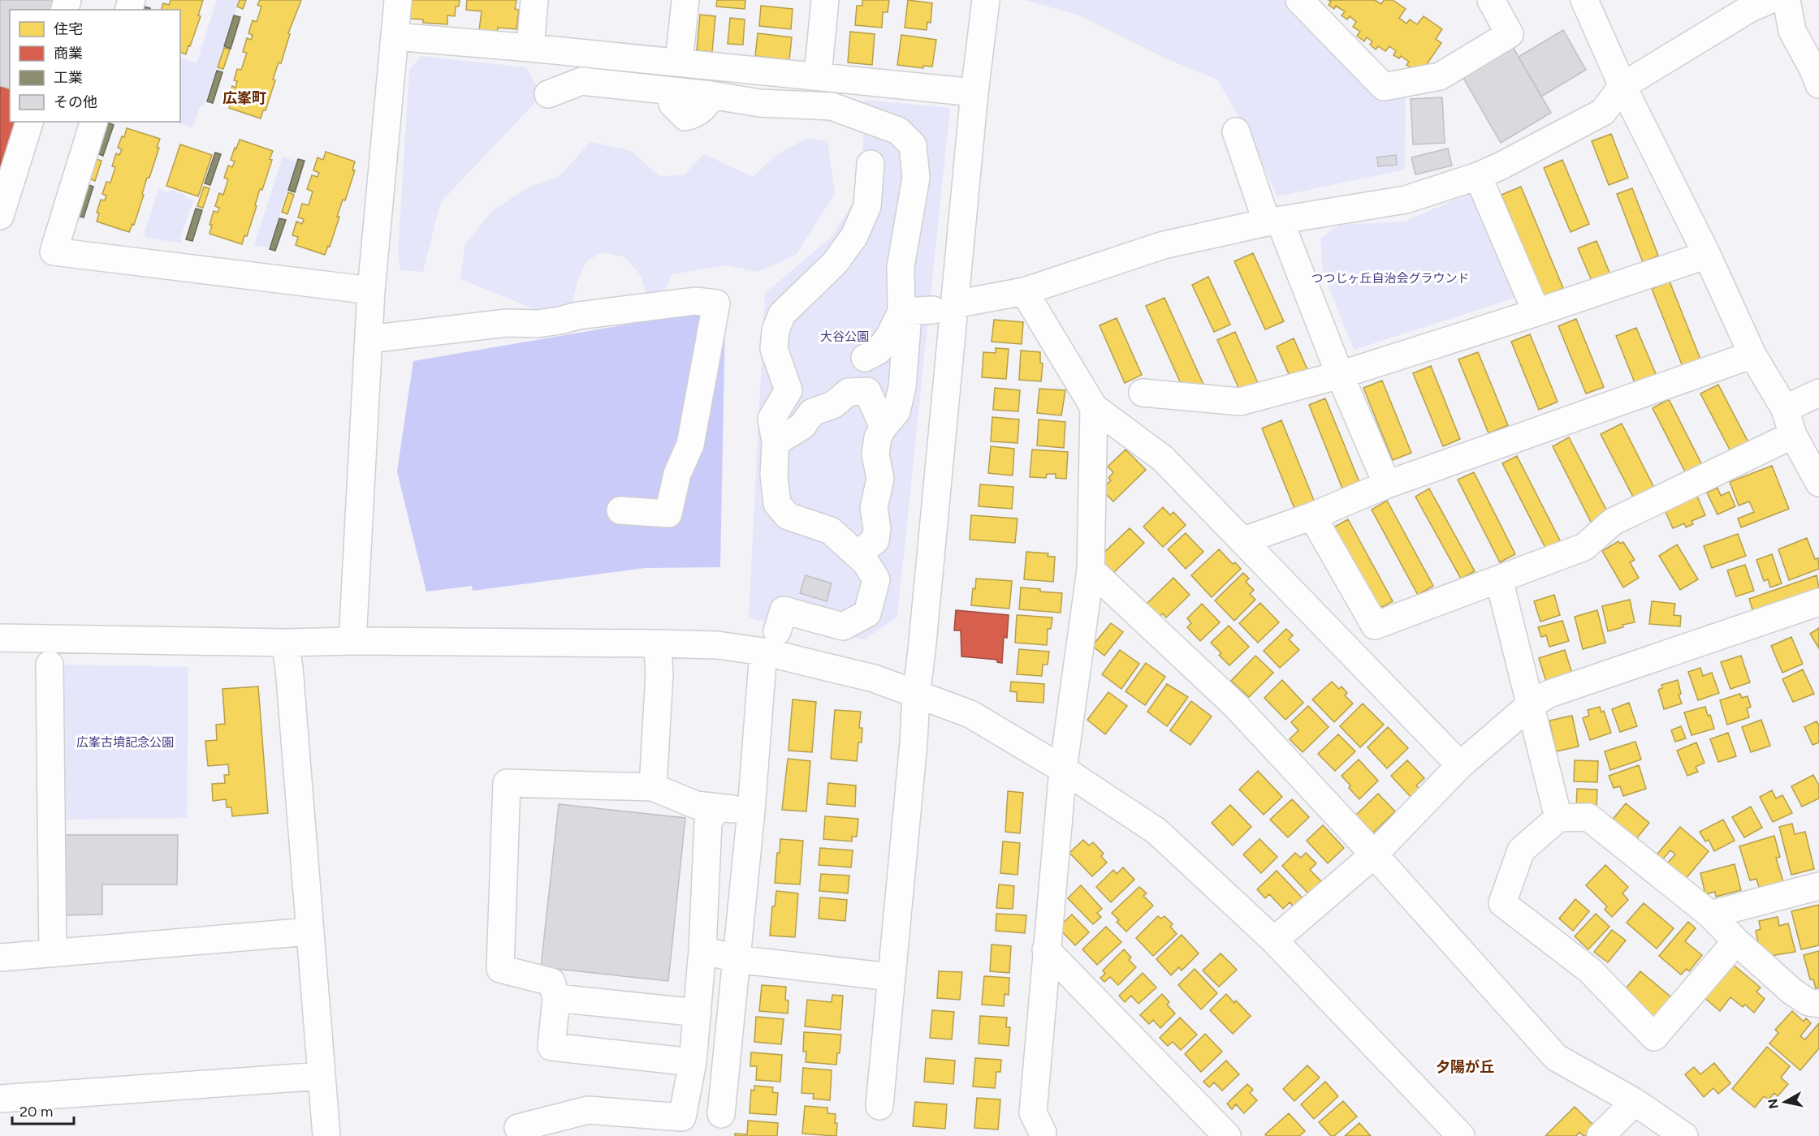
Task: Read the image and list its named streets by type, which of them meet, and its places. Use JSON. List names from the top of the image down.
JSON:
{
  "districts": ["広峯町", "夕陽が丘"],
  "parks": ["つつじヶ丘自治会グラウンド", "大谷公園", "広峯古墳記念公園"],
  "legend": [
    "住宅",
    "商業",
    "工業",
    "その他"
  ],
  "scale_bar": "20 m",
  "north": "left"
}
